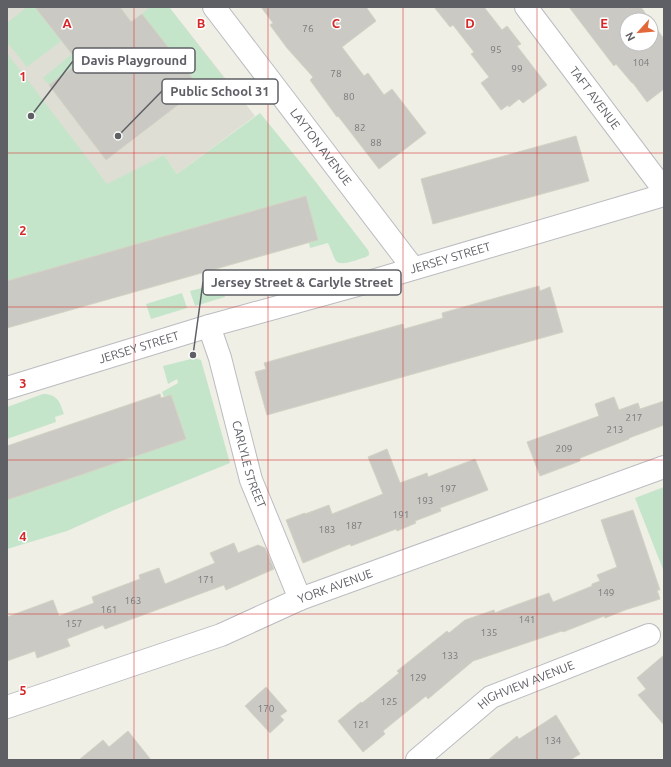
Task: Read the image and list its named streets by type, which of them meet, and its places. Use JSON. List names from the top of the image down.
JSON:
{
  "streets": {
    "street": [
      "TAFT AVENUE",
      "LAYTON AVENUE",
      "JERSEY STREET",
      "CARLYLE STREET",
      "YORK AVENUE",
      "HIGHVIEW AVENUE"
    ]
  },
  "crossings": [
    ["LAYTON AVENUE", "JERSEY STREET"],
    ["JERSEY STREET", "CARLYLE STREET"],
    ["CARLYLE STREET", "YORK AVENUE"]
  ],
  "places": ["Davis Playground", "Public School 31", "Jersey Street & Carlyle Street"],
  "house_numbers": [
    "76",
    "95",
    "104",
    "99",
    "78",
    "80",
    "82",
    "88",
    "217",
    "213",
    "209",
    "197",
    "193",
    "191",
    "187",
    "183",
    "171",
    "149",
    "163",
    "161",
    "141",
    "157",
    "135",
    "133",
    "129",
    "125",
    "170",
    "121",
    "134"
  ],
  "north": "bottom left",
  "grid": {
    "columns": [
      "A",
      "B",
      "C",
      "D",
      "E"
    ],
    "rows": [
      "1",
      "2",
      "3",
      "4",
      "5"
    ]
  }
}
